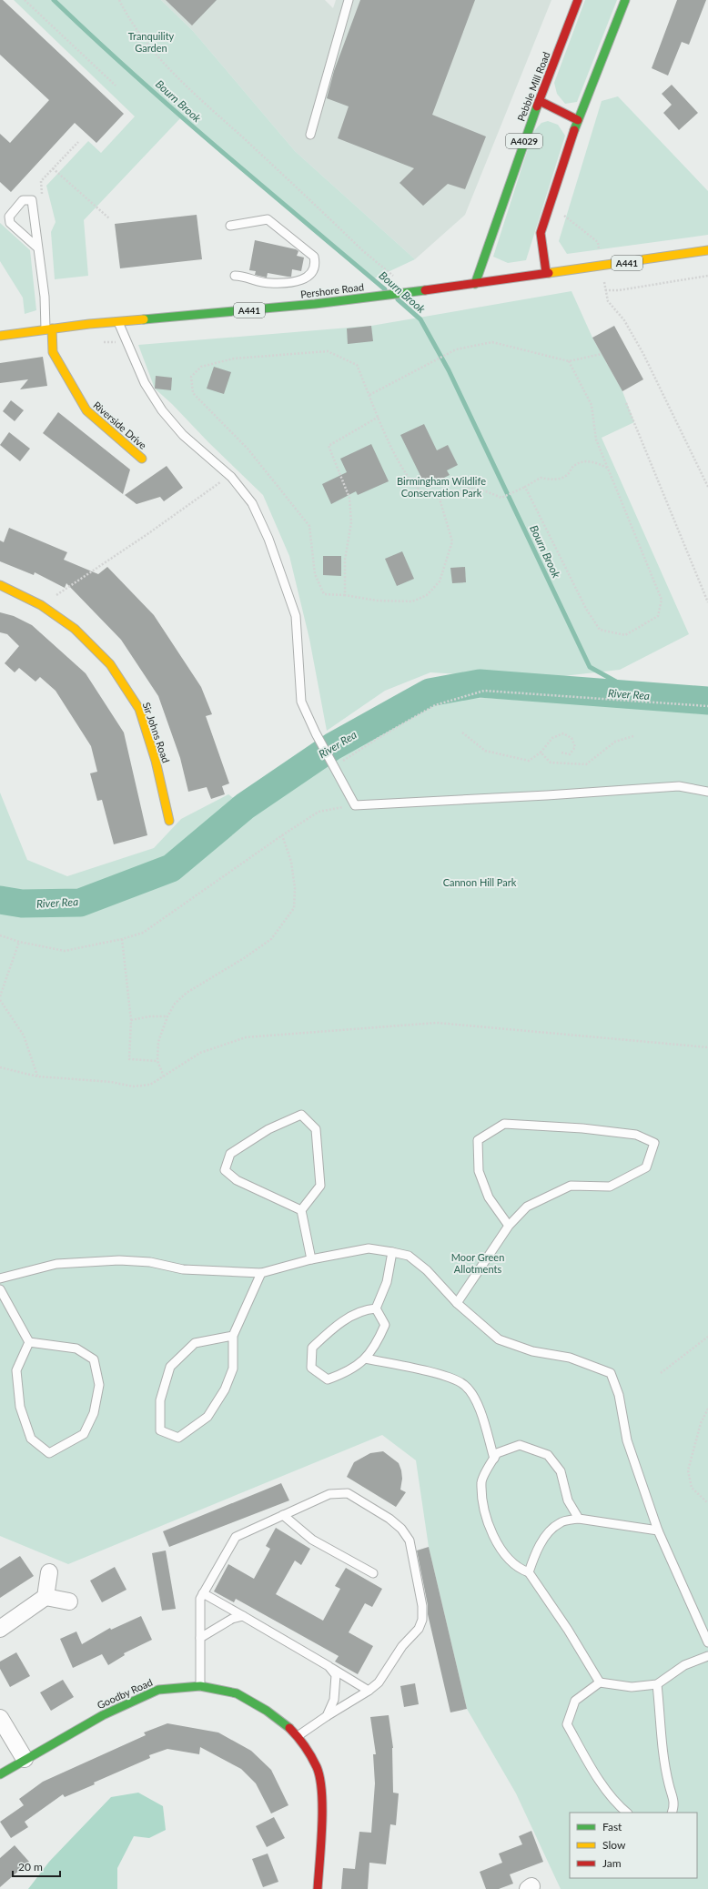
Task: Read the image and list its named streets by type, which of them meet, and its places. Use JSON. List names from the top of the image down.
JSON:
{
  "streets": {
    "main road": [
      "Pebble Mill Road",
      "A4029",
      "A441",
      "Pershore Road",
      "Riverside Drive",
      "Sir Johns Road",
      "Goodby Road"
    ]
  },
  "crossings": [
    ["Pebble Mill Road", "Pershore Road"],
    ["Pershore Road", "Riverside Drive"]
  ],
  "water": ["Bourn Brook", "River Rea"],
  "parks": [
    "Tranquility Garden",
    "Birmingham Wildlife Conservation Park",
    "Cannon Hill Park",
    "Moor Green Allotments"
  ],
  "legend": ["Fast", "Slow", "Jam"],
  "scale_bar": "20 m"
}
